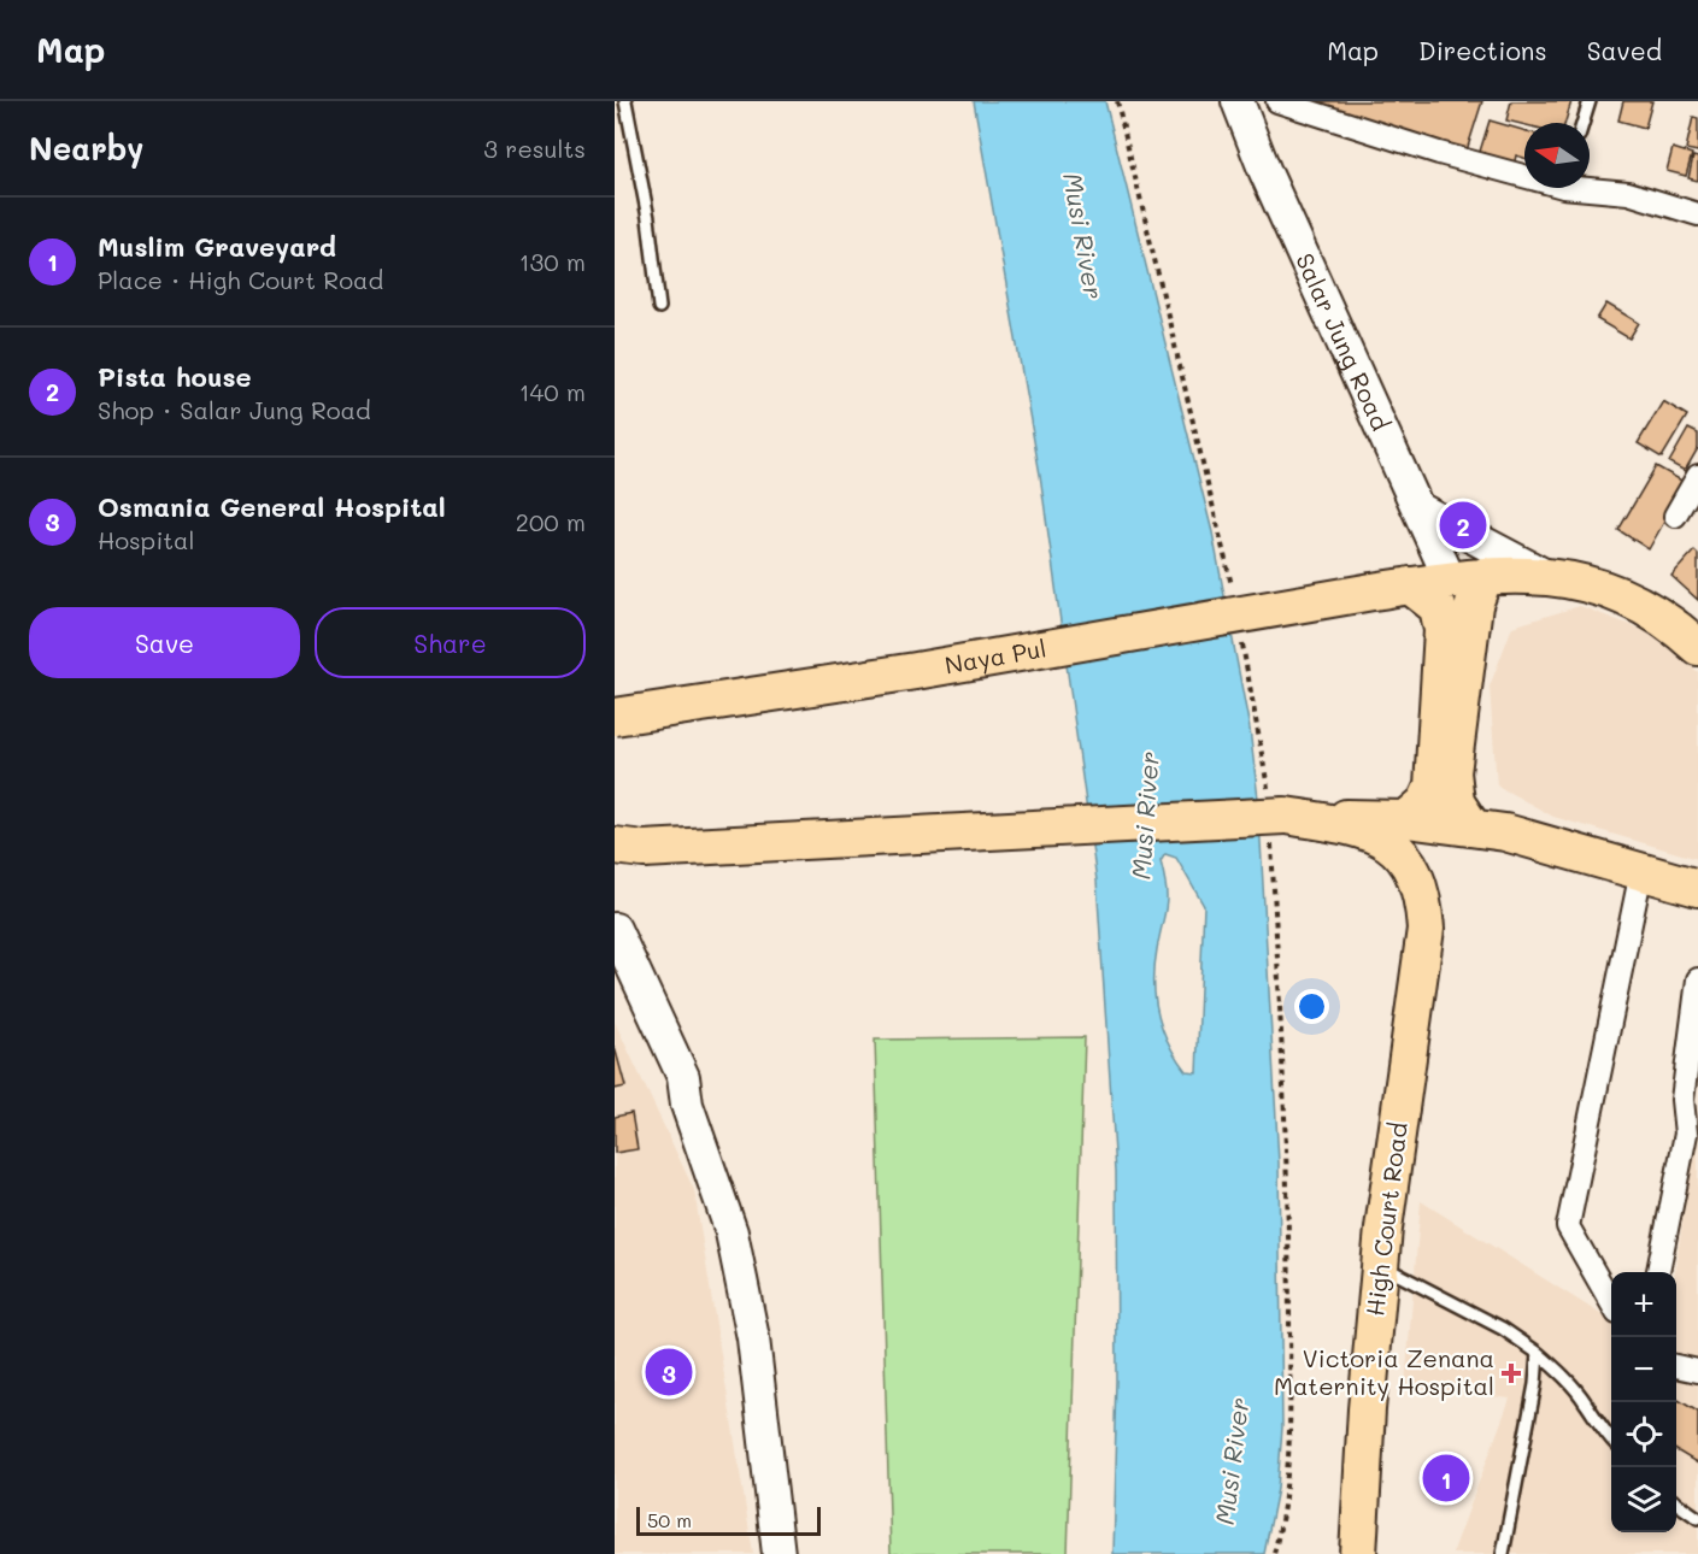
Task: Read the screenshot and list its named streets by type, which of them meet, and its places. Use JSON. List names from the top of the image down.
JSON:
{
  "streets": {
    "highway": ["Naya Pul", "High Court Road"],
    "main road": ["Salar Jung Road"]
  },
  "crossings": [
    ["Salar Jung Road", "Naya Pul"]
  ],
  "water": ["Musi River"],
  "places": {
    "health": ["Victoria Zenana Maternity Hospital"]
  },
  "scale_bar": "50 m",
  "north": "left",
  "page": {
    "header": "Map",
    "nav": ["Map", "Directions", "Saved"],
    "heading": ["Nearby", "3 results"],
    "list": [
      {
        "mark": "1",
        "name": "Muslim Graveyard",
        "note": "Place · High Court Road",
        "value": "130 m"
      },
      {
        "mark": "2",
        "name": "Pista house",
        "note": "Shop · Salar Jung Road",
        "value": "140 m"
      },
      {
        "mark": "3",
        "name": "Osmania General Hospital",
        "note": "Hospital",
        "value": "200 m"
      }
    ],
    "pins": ["2", "3", "1"],
    "buttons": ["Save", "Share"],
    "map_buttons": ["+", "−"],
    "scale": "50 m"
  }
}
